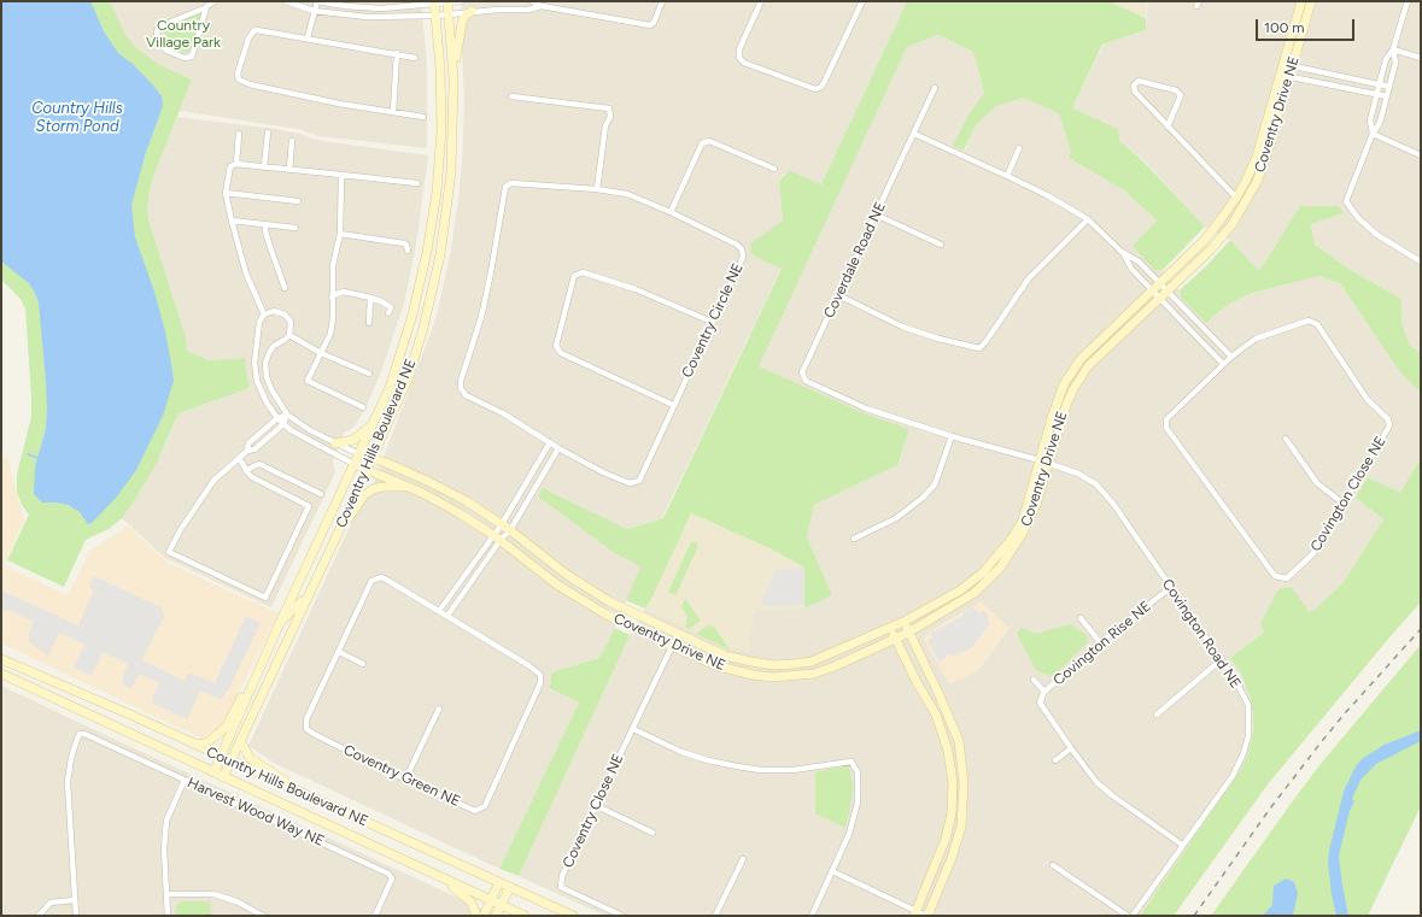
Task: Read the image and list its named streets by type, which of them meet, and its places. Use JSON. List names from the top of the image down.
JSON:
{
  "streets": {
    "street": [
      "Coventry Drive NE",
      "Coverdale Road NE",
      "Coventry Circle NE",
      "Coventry Hills Boulevard NE",
      "Covington Close NE",
      "Covington Road NE",
      "Covington Rise NE",
      "Coventry Green NE",
      "Country Hills Boulevard NE",
      "Coventry Close NE",
      "Harvest Wood Way NE"
    ]
  },
  "crossings": [
    ["Coventry Drive NE", "Coverdale Road NE"],
    ["Coventry Drive NE", "Coventry Hills Boulevard NE"],
    ["Coventry Drive NE", "Covington Road NE"],
    ["Coventry Drive NE", "Coventry Close NE"],
    ["Coverdale Road NE", "Covington Road NE"],
    ["Coventry Hills Boulevard NE", "Country Hills Boulevard NE"],
    ["Covington Road NE", "Covington Rise NE"]
  ],
  "water": ["Country Hills Storm Pond"],
  "parks": ["Country Village Park"],
  "scale_bar": "100 m"
}
